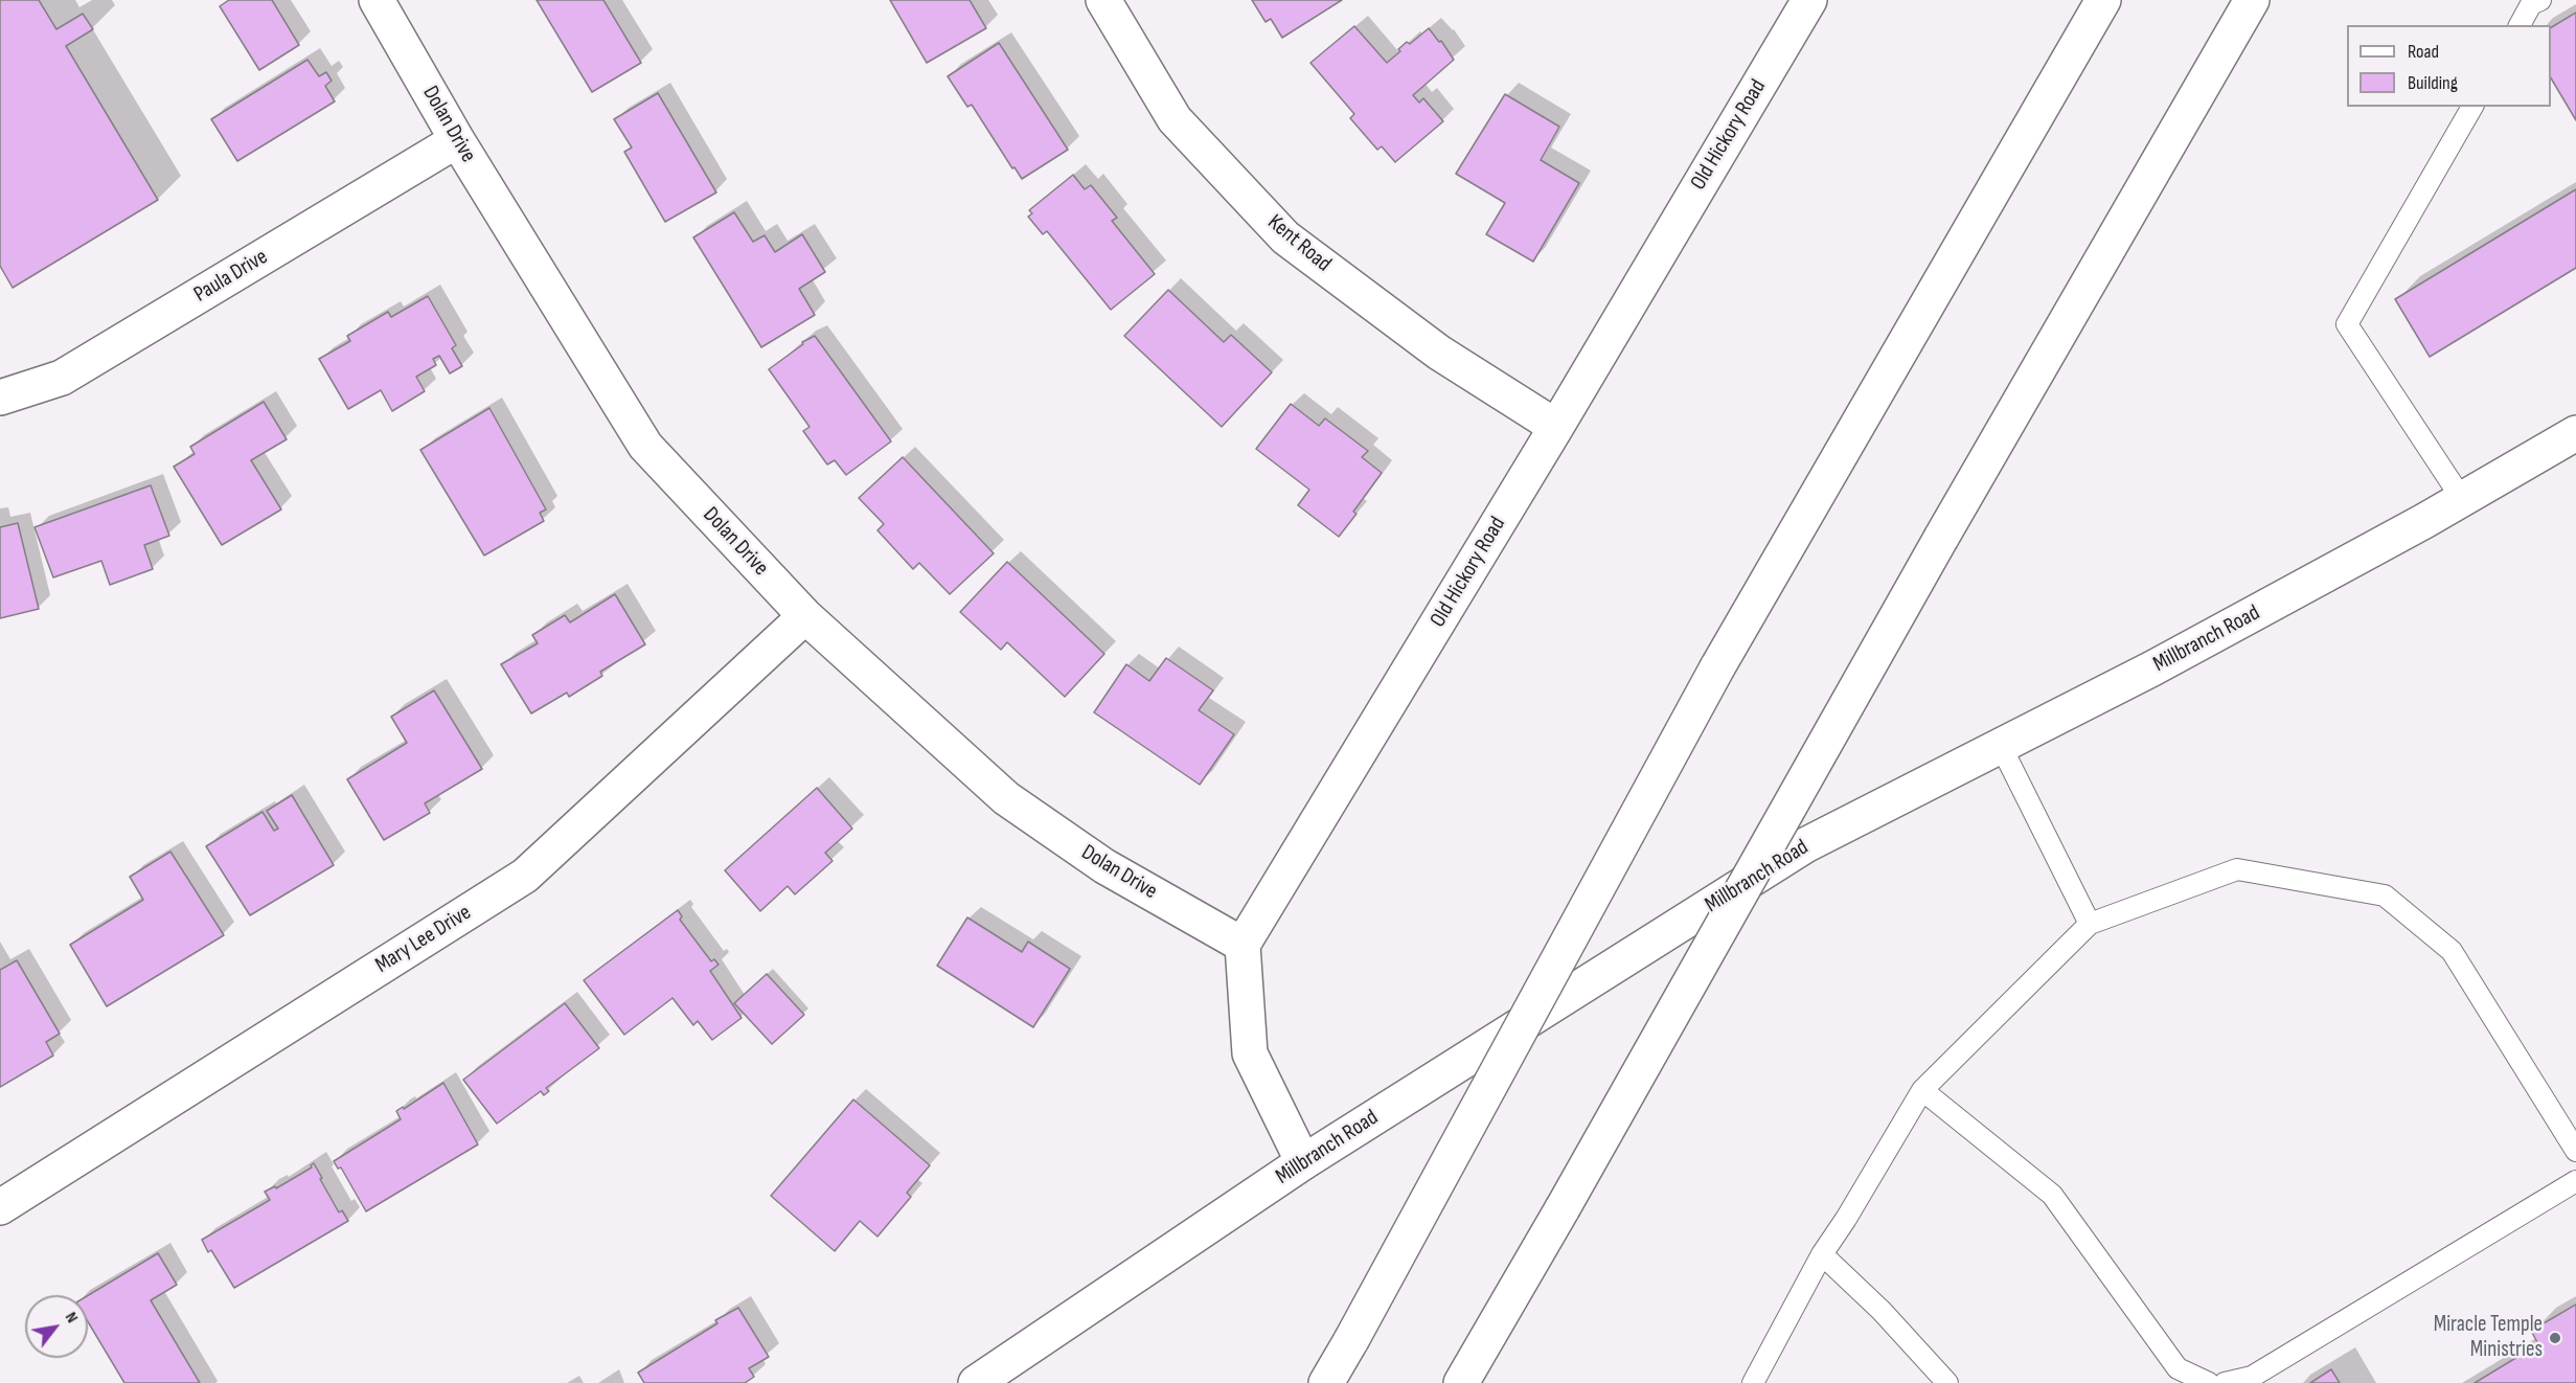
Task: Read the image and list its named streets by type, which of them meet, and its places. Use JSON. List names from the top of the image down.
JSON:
{
  "streets": {
    "main road": [
      "Dolan Drive",
      "Old Hickory Road",
      "Kent Road",
      "Paula Drive",
      "Millbranch Road",
      "Mary Lee Drive"
    ]
  },
  "crossings": [
    ["Dolan Drive", "Old Hickory Road"],
    ["Dolan Drive", "Paula Drive"],
    ["Dolan Drive", "Mary Lee Drive"],
    ["Old Hickory Road", "Kent Road"]
  ],
  "places": ["Miracle Temple Ministries"],
  "legend": ["Road", "Building"],
  "north": "top right"
}
